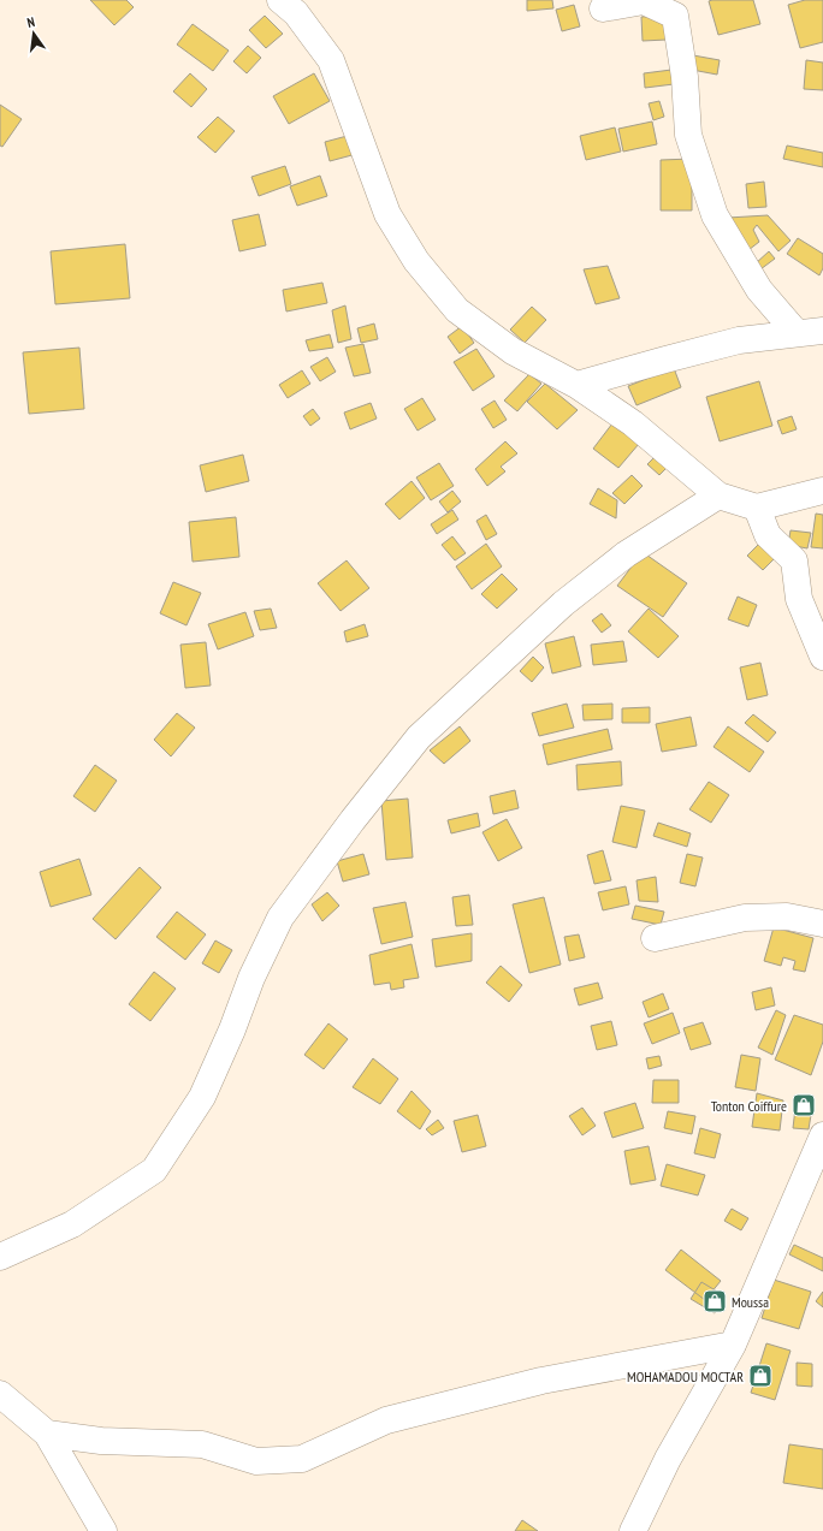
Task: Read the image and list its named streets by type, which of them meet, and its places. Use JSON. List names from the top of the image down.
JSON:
{
  "places": {
    "shop": ["Tonton Coiffure", "Moussa", "MOHAMADOU MOCTAR"]
  },
  "north": "top"
}
